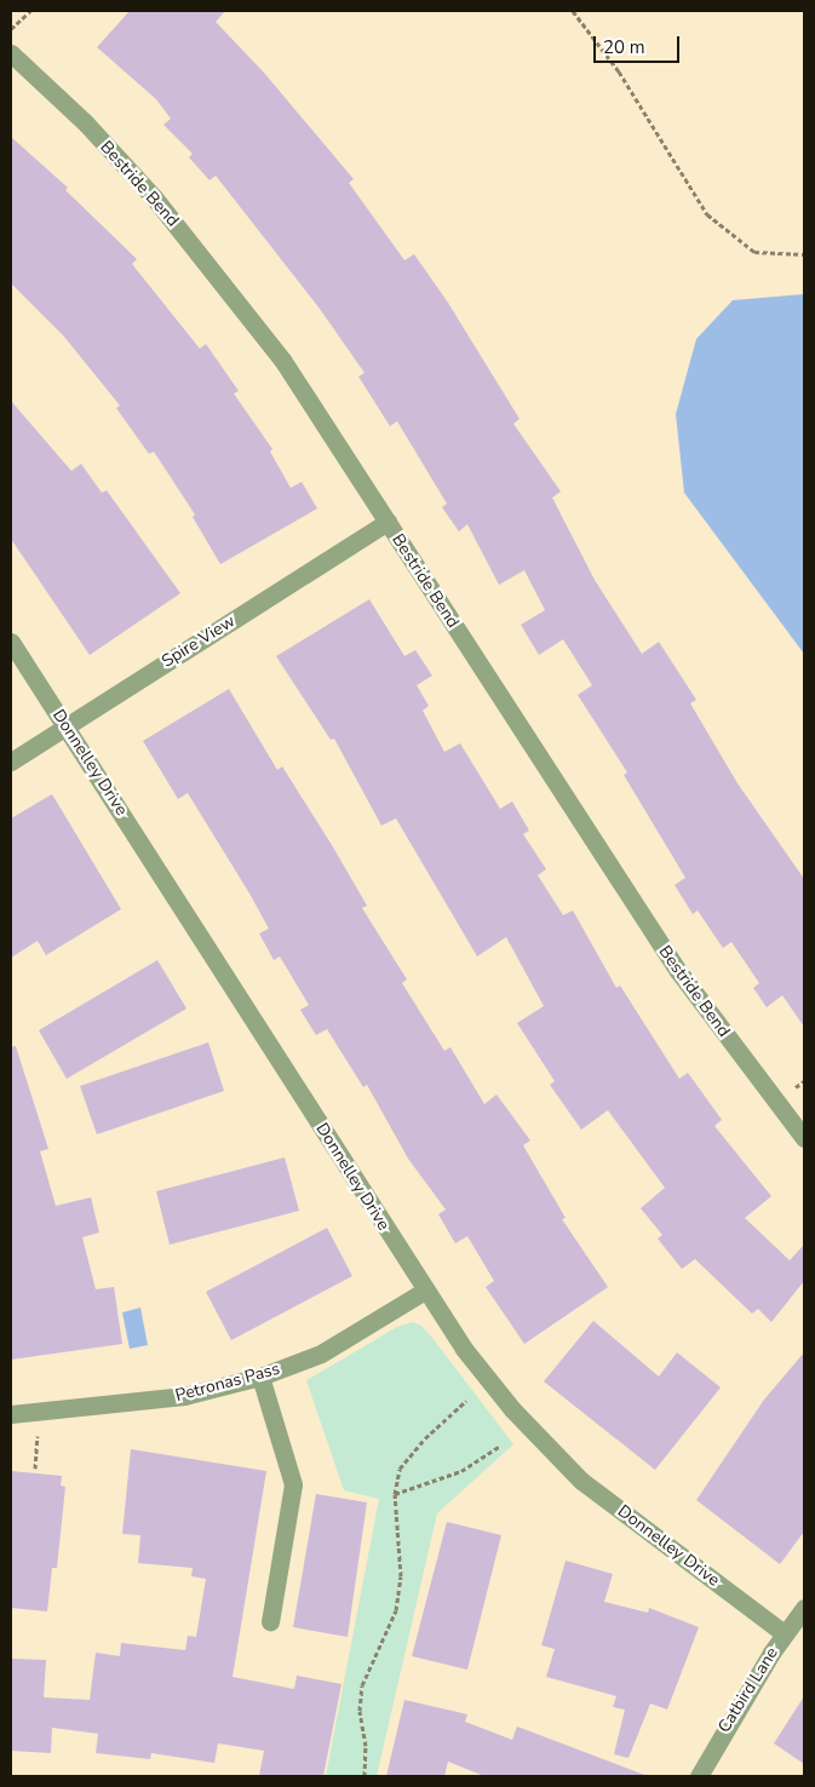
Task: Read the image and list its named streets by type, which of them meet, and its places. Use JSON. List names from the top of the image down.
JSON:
{
  "streets": {
    "street": [
      "Bestride Bend",
      "Spire View",
      "Donnelley Drive",
      "Petronas Pass",
      "Catbird Lane"
    ]
  },
  "crossings": [
    ["Bestride Bend", "Spire View"],
    ["Spire View", "Donnelley Drive"],
    ["Donnelley Drive", "Petronas Pass"],
    ["Donnelley Drive", "Catbird Lane"]
  ],
  "scale_bar": "20 m"
}
